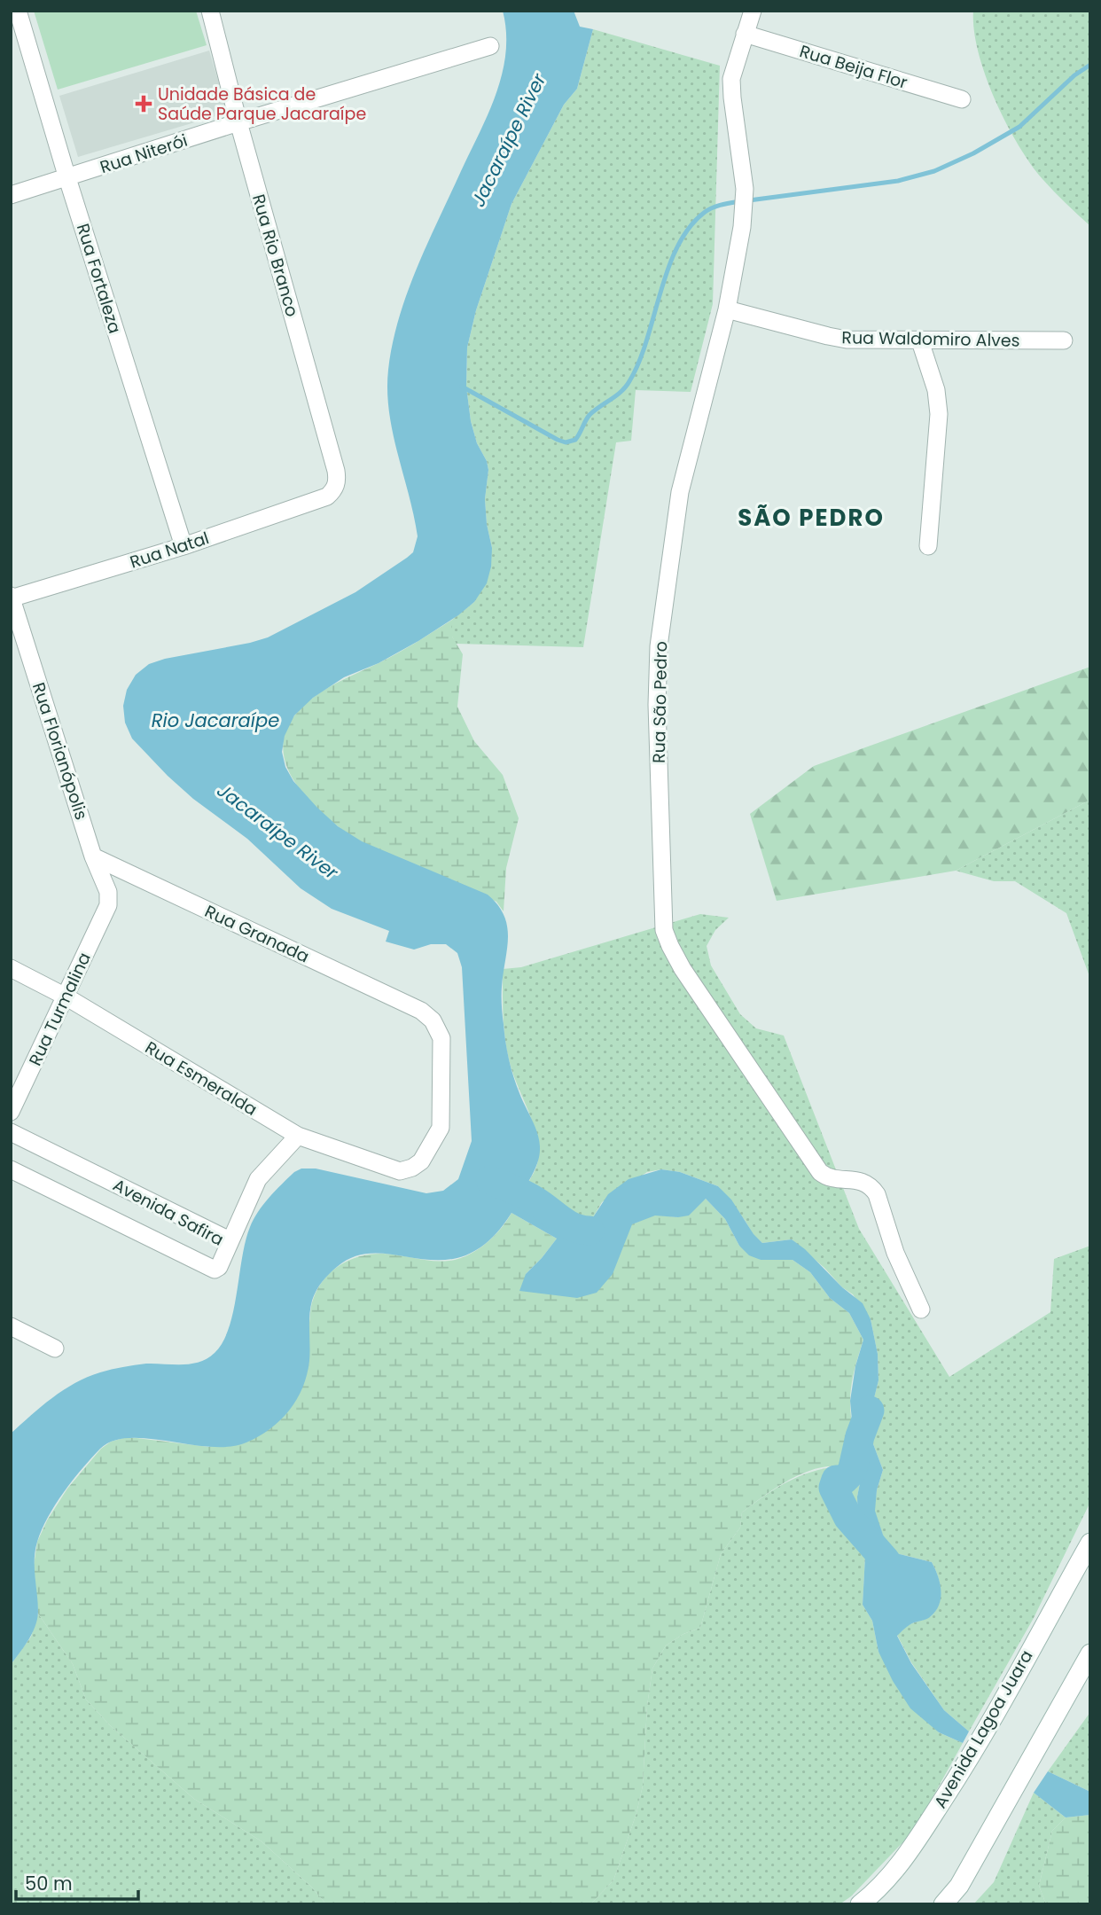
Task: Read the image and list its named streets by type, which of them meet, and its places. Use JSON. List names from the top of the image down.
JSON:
{
  "streets": {
    "main road": ["Avenida Lagoa Juara"],
    "street": [
      "Rua Beija Flor",
      "Rua Niterói",
      "Rua Rio Branco",
      "Rua Fortaleza",
      "Rua Waldomiro Alves",
      "Rua Natal",
      "Rua São Pedro",
      "Rua Florianópolis",
      "Rua Granada",
      "Rua Turmalina",
      "Rua Esmeralda",
      "Avenida Safira"
    ]
  },
  "crossings": [
    ["Rua Beija Flor", "Rua São Pedro"],
    ["Rua Niterói", "Rua Rio Branco"],
    ["Rua Niterói", "Rua Fortaleza"],
    ["Rua Rio Branco", "Rua Natal"],
    ["Rua Fortaleza", "Rua Natal"],
    ["Rua Waldomiro Alves", "Rua São Pedro"],
    ["Rua Natal", "Rua Florianópolis"],
    ["Rua Florianópolis", "Rua Granada"],
    ["Rua Florianópolis", "Rua Turmalina"],
    ["Rua Granada", "Rua Esmeralda"],
    ["Rua Turmalina", "Rua Esmeralda"]
  ],
  "districts": ["SÃO PEDRO"],
  "water": ["Jacaraípe River", "Rio Jacaraípe"],
  "places": {
    "health": ["Unidade Básica de Saúde Parque Jacaraípe"]
  },
  "scale_bar": "50 m"
}
